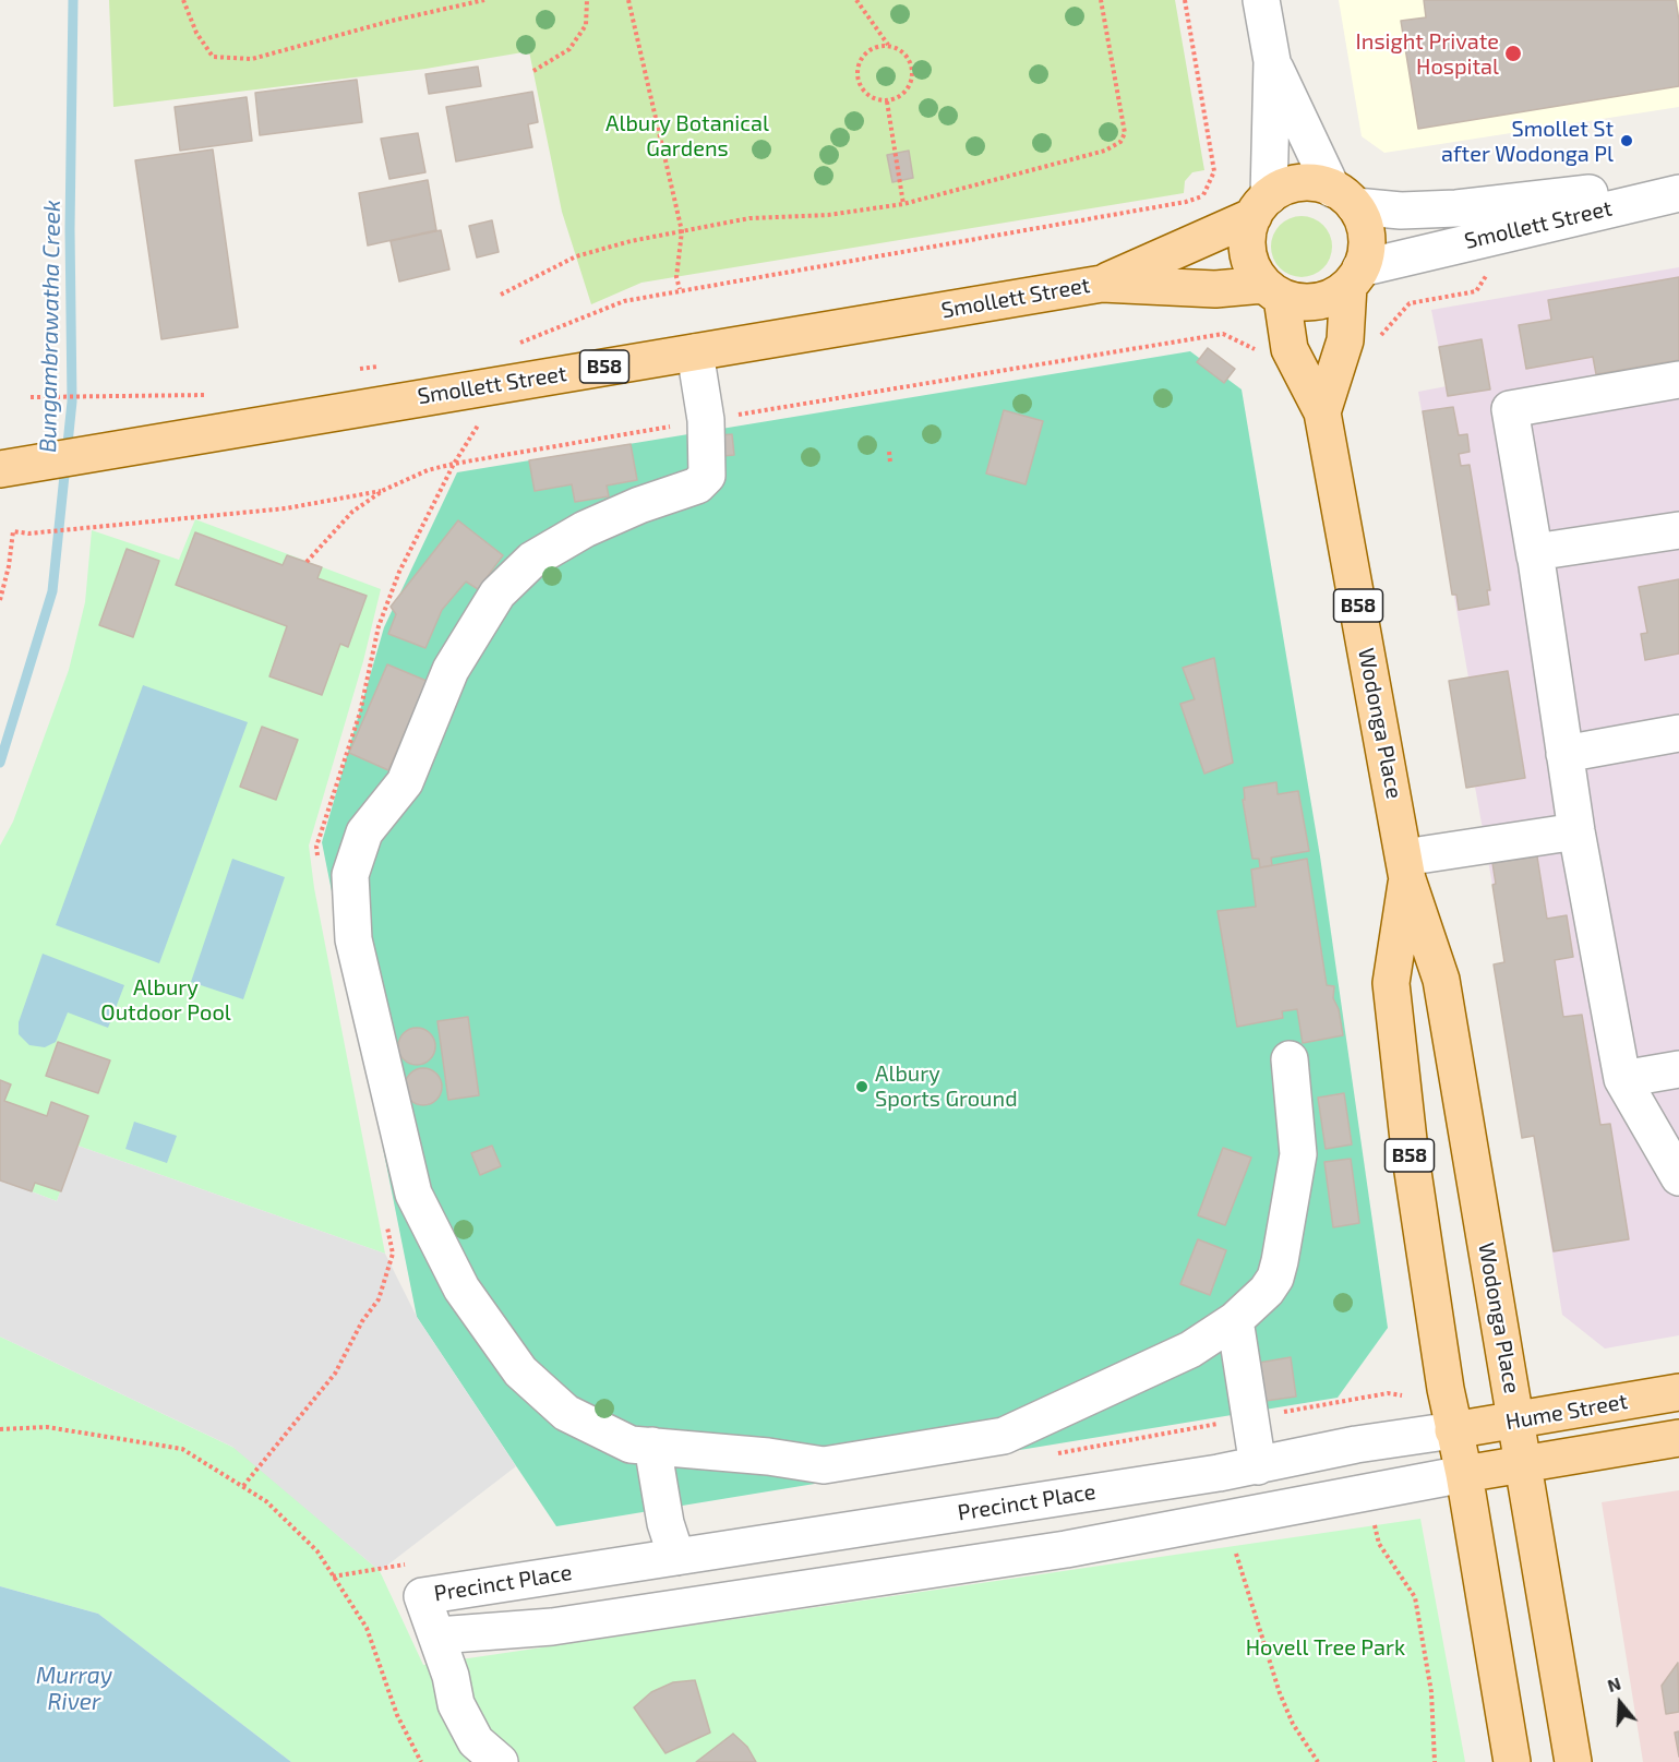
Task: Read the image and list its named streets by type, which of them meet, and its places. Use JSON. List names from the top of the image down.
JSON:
{
  "streets": {
    "main road": [
      "Smollett Street",
      "B58",
      "Wodonga Place",
      "Hume Street"
    ],
    "street": ["Precinct Place"]
  },
  "crossings": [
    ["Smollett Street", "B58"],
    ["Smollett Street", "Wodonga Place"],
    ["B58", "Wodonga Place"],
    ["Wodonga Place", "Hume Street"],
    ["Wodonga Place", "Precinct Place"],
    ["Hume Street", "Precinct Place"]
  ],
  "water": ["Bungambrawatha Creek", "Murray River"],
  "parks": ["Albury Botanical Gardens", "Albury Outdoor Pool", "Hovell Tree Park"],
  "places": ["Insight Private Hospital", "Smollet St after Wodonga Pl", "Albury Sports Ground"],
  "north": "top"
}
